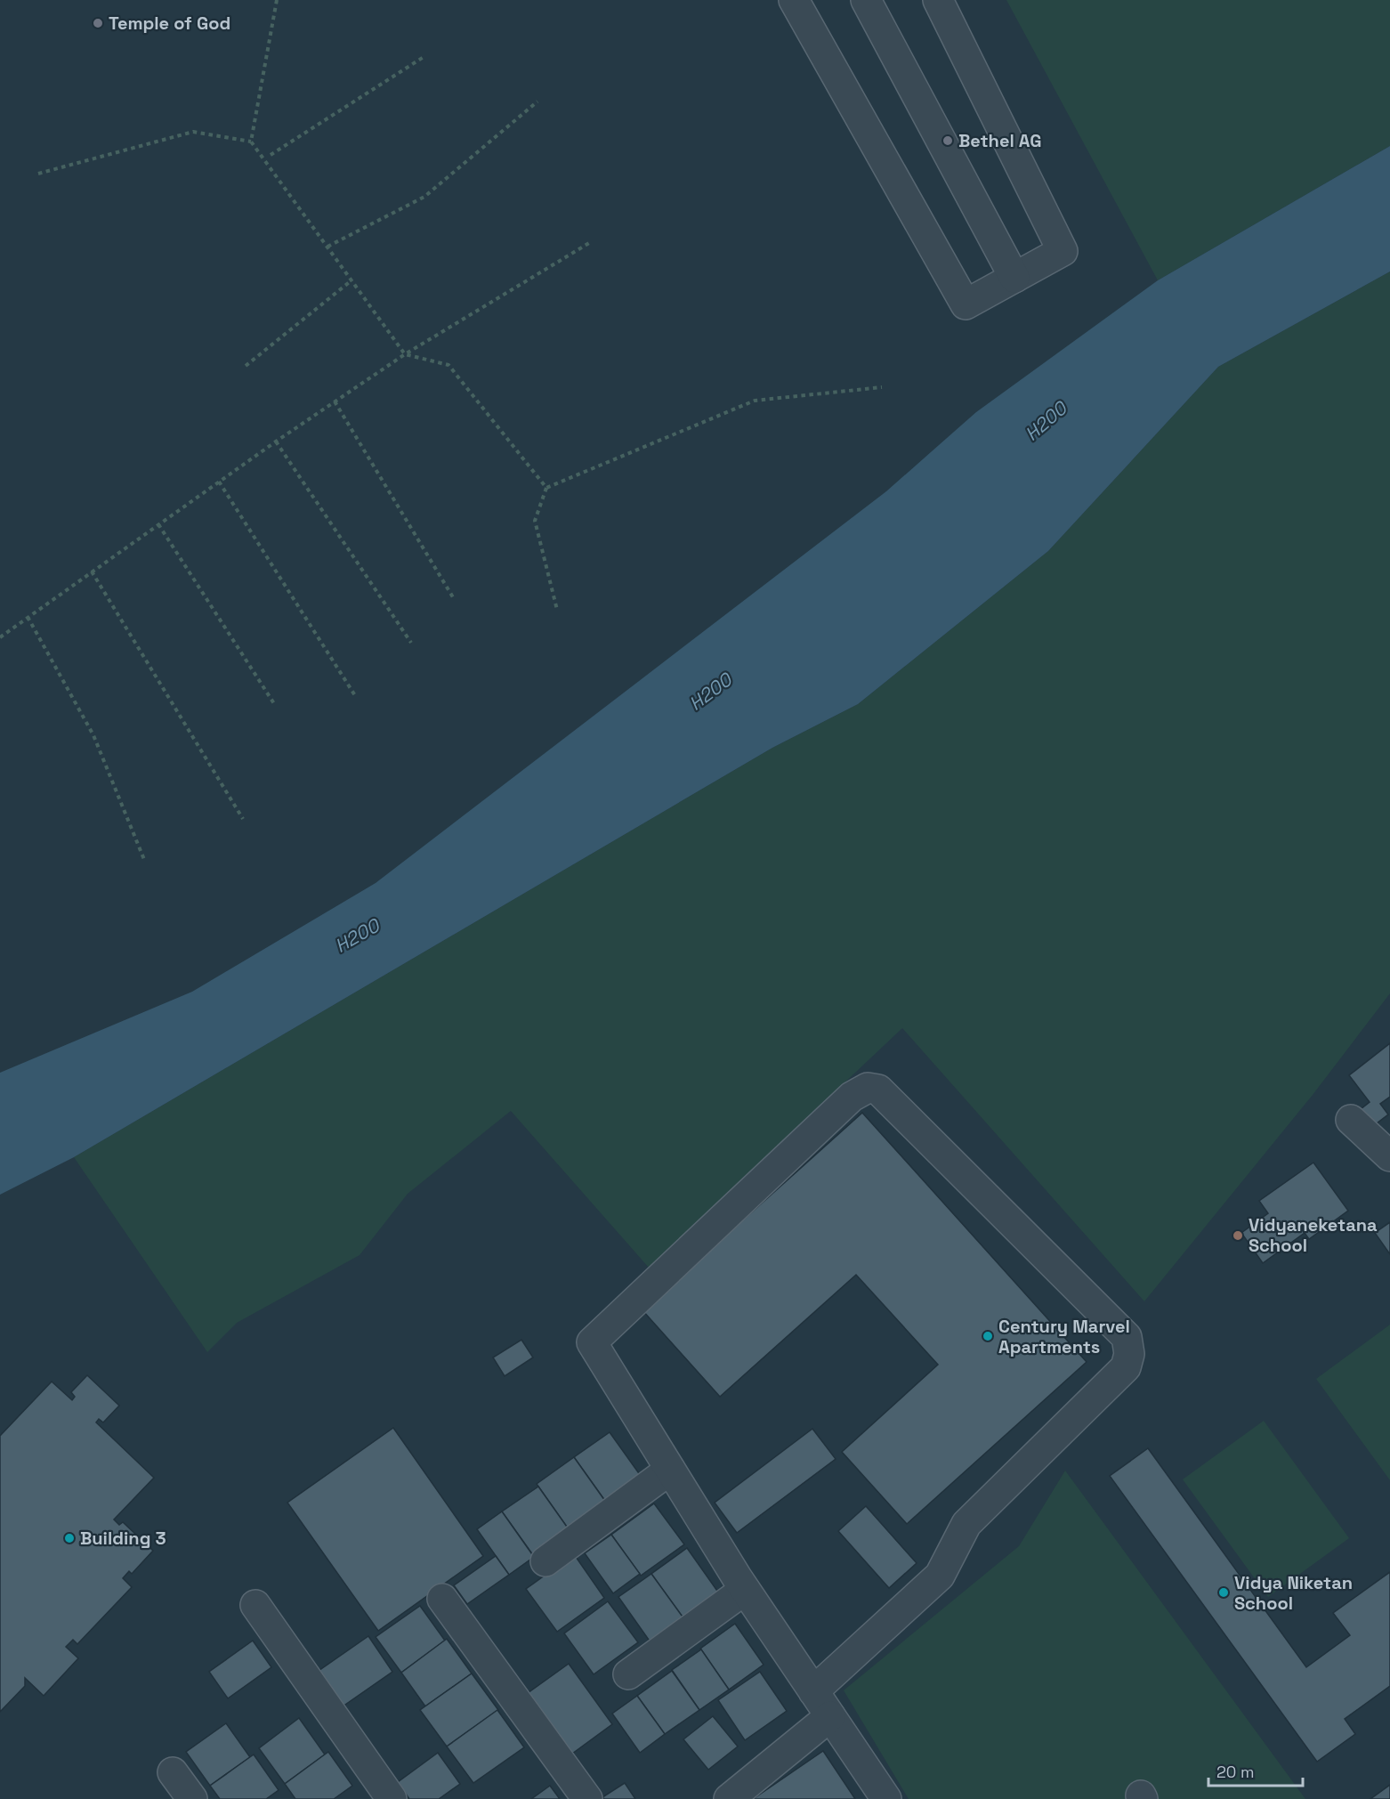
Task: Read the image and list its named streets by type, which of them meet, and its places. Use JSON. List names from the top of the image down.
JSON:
{
  "water": ["H200"],
  "places": [
    "Temple of God",
    "Bethel AG",
    "Vidyaneketana School",
    "Century Marvel Apartments",
    "Building 3",
    "Vidya Niketan School"
  ],
  "scale_bar": "20 m"
}
